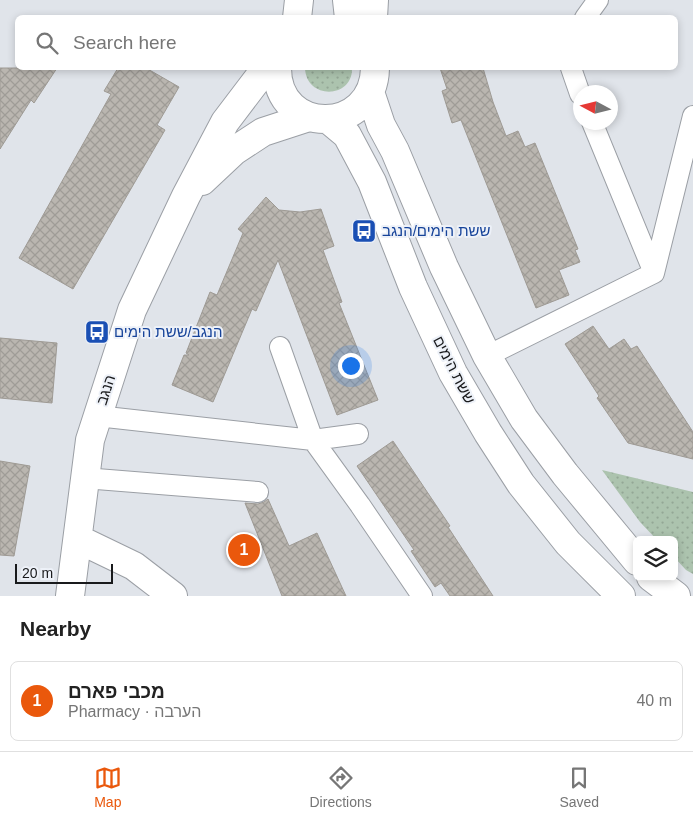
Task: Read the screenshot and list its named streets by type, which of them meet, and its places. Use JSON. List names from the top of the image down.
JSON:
{
  "streets": {
    "street": ["ששת הימים", "הנגב"]
  },
  "crossings": [
    ["ששת הימים", "הנגב"]
  ],
  "places": {
    "bus stop": ["ששת הימים/הנגב", "הנגב/ששת הימים"]
  },
  "scale_bar": "20 m",
  "north": "left",
  "page": {
    "search": "Search here",
    "pins": "1",
    "scale": "20 m",
    "heading": "Nearby",
    "list": [
      {
        "mark": "1",
        "name": "מכבי פארם",
        "note": "Pharmacy · הערבה",
        "value": "40 m"
      }
    ],
    "nav": ["Map", "Directions", "Saved"]
  }
}
